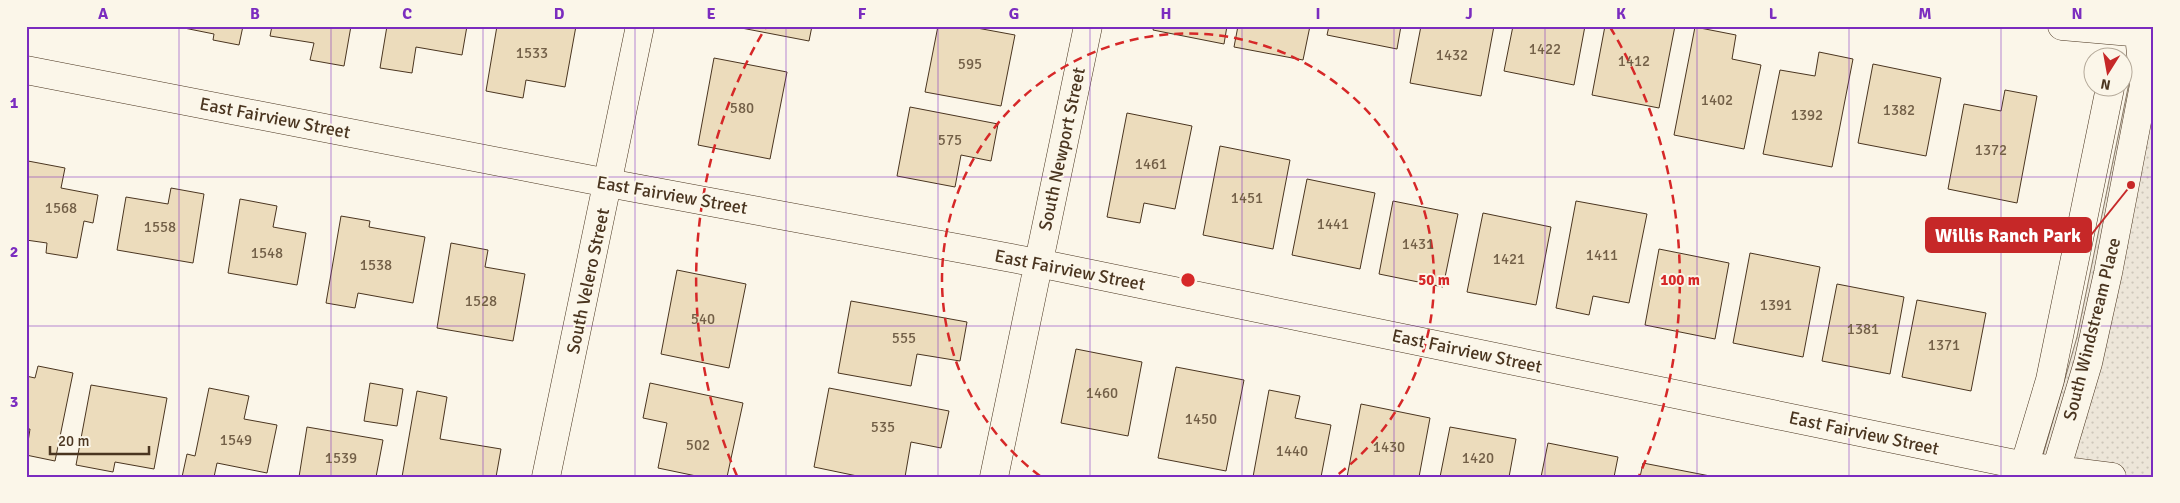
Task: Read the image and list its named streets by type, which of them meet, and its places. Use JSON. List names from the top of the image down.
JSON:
{
  "streets": {
    "street": [
      "East Fairview Street",
      "South Newport Street",
      "South Velero Street",
      "South Windstream Place"
    ]
  },
  "crossings": [
    ["East Fairview Street", "South Newport Street"],
    ["East Fairview Street", "South Velero Street"],
    ["East Fairview Street", "South Windstream Place"]
  ],
  "places": ["Willis Ranch Park"],
  "house_numbers": [
    "1422",
    "1533",
    "1432",
    "1412",
    "595",
    "1402",
    "580",
    "1382",
    "1392",
    "575",
    "1372",
    "1461",
    "1451",
    "1568",
    "1441",
    "1558",
    "1431",
    "1548",
    "1411",
    "1421",
    "1538",
    "1528",
    "1391",
    "540",
    "1381",
    "555",
    "1371",
    "1460",
    "1450",
    "535",
    "1549",
    "502",
    "1430",
    "1440",
    "1539",
    "1420"
  ],
  "scale_bar": "20 m",
  "north": "bottom",
  "grid": {
    "columns": [
      "A",
      "B",
      "C",
      "D",
      "E",
      "F",
      "G",
      "H",
      "I",
      "J",
      "K",
      "L",
      "M",
      "N"
    ],
    "rows": ["1", "2", "3"]
  },
  "rings": ["50 m", "100 m"]
}
